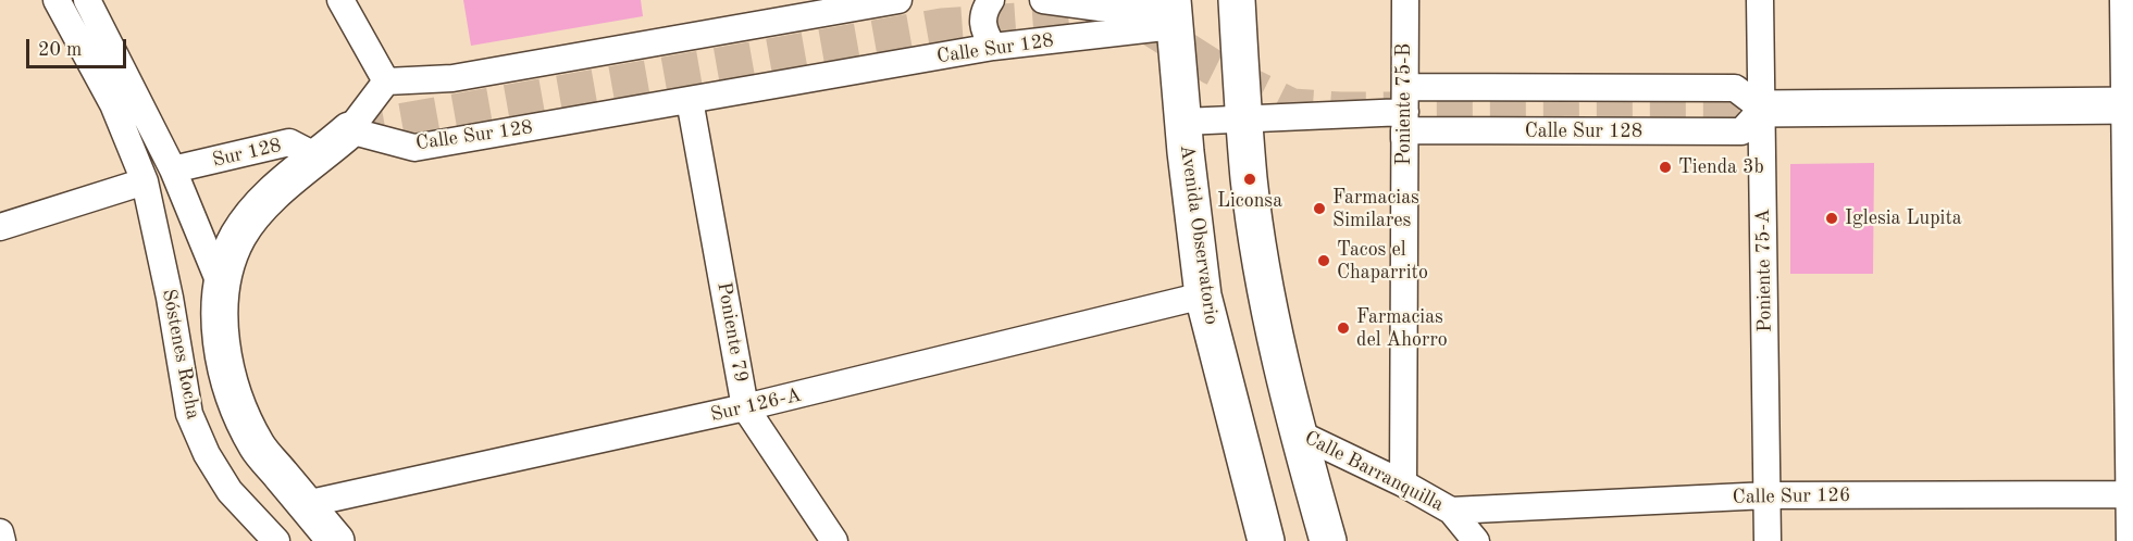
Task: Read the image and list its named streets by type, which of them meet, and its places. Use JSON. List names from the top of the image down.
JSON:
{
  "streets": {
    "main road": ["Avenida Observatorio"],
    "street": [
      "Calle Sur 128",
      "Poniente 75-B",
      "Sur 128",
      "Poniente 75-A",
      "Poniente 79",
      "Sóstenes Rocha",
      "Sur 126-A",
      "Calle Barranquilla",
      "Calle Sur 126"
    ]
  },
  "crossings": [
    ["Calle Sur 128", "Poniente 75-B"],
    ["Calle Sur 128", "Avenida Observatorio"],
    ["Calle Sur 128", "Poniente 75-A"],
    ["Calle Sur 128", "Poniente 79"],
    ["Poniente 75-B", "Calle Barranquilla"],
    ["Avenida Observatorio", "Sur 126-A"],
    ["Poniente 75-A", "Calle Sur 126"],
    ["Poniente 79", "Sur 126-A"],
    ["Calle Barranquilla", "Calle Sur 126"]
  ],
  "places": [
    "Tienda 3b",
    "Liconsa",
    "Farmacias Similares",
    "Iglesia Lupita",
    "Tacos el Chaparrito",
    "Farmacias del Ahorro"
  ],
  "scale_bar": "20 m"
}
